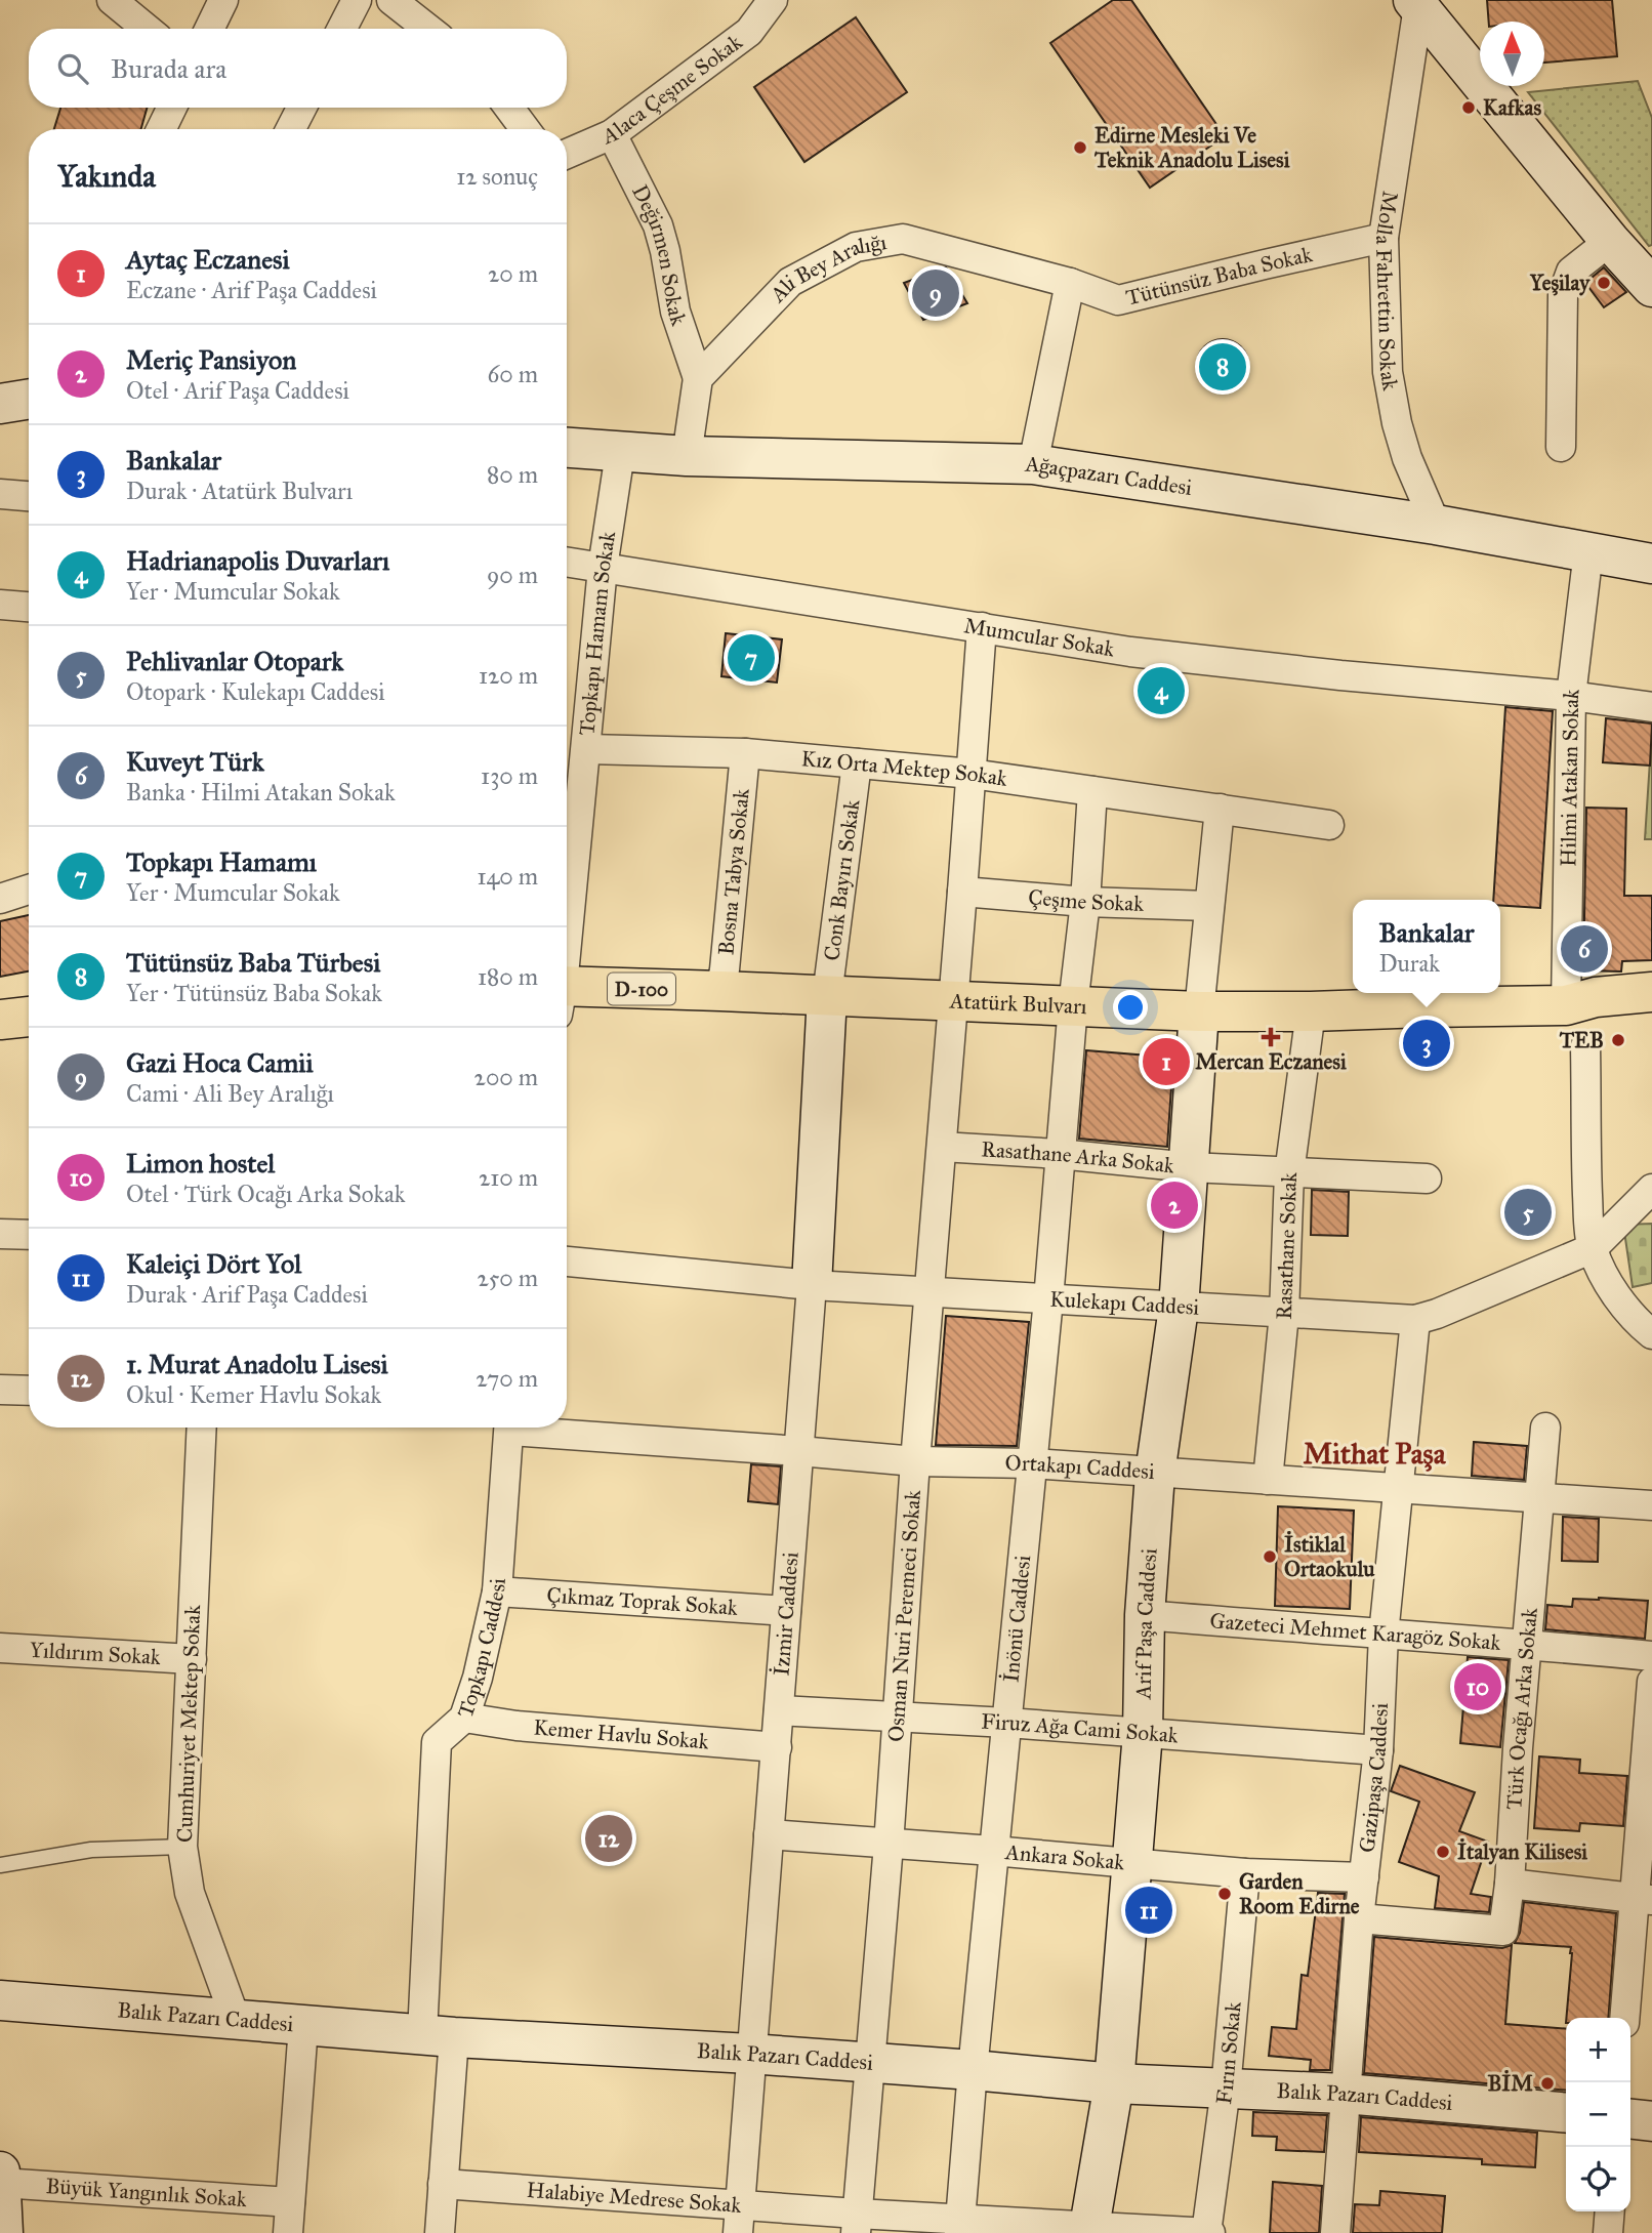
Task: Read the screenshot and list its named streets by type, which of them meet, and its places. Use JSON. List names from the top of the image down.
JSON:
{
  "streets": {
    "main road": ["D-100", "Atatürk Bulvarı"],
    "street": [
      "Alaca Çeşme Sokak",
      "Değirmen Sokak",
      "Ali Bey Aralığı",
      "Tütünsüz Baba Sokak",
      "Molla Fahrettin Sokak",
      "Ağaçpazarı Caddesi",
      "Topkapı Hamam Sokak",
      "Mumcular Sokak",
      "Kız Orta Mektep Sokak",
      "Hilmi Atakan Sokak",
      "Bosna Tabya Sokak",
      "Conk Bayırı Sokak",
      "Çeşme Sokak",
      "Rasathane Arka Sokak",
      "Rasathane Sokak",
      "Kulekapı Caddesi",
      "Ortakapı Caddesi",
      "Çıkmaz Toprak Sokak",
      "İzmir Caddesi",
      "Osman Nuri Peremeci Sokak",
      "İnönü Caddesi",
      "Arif Paşa Caddesi",
      "Gazeteci Mehmet Karagöz Sokak",
      "Topkapı Caddesi",
      "Yıldırım Sokak",
      "Türk Ocağı Arka Sokak",
      "Cumhuriyet Mektep Sokak",
      "Firuz Ağa Cami Sokak",
      "Kemer Havlu Sokak",
      "Gazipaşa Caddesi",
      "Ankara Sokak",
      "Balık Pazarı Caddesi",
      "Fırın Sokak",
      "Büyük Yangınlık Sokak",
      "Halabiye Medrese Sokak"
    ]
  },
  "crossings": [
    ["Alaca Çeşme Sokak", "Değirmen Sokak"],
    ["Değirmen Sokak", "Ali Bey Aralığı"],
    ["Ali Bey Aralığı", "Tütünsüz Baba Sokak"],
    ["Tütünsüz Baba Sokak", "Molla Fahrettin Sokak"],
    ["Molla Fahrettin Sokak", "Ağaçpazarı Caddesi"],
    ["Ağaçpazarı Caddesi", "Topkapı Hamam Sokak"],
    ["Ağaçpazarı Caddesi", "Hilmi Atakan Sokak"],
    ["Topkapı Hamam Sokak", "Mumcular Sokak"],
    ["Topkapı Hamam Sokak", "Kız Orta Mektep Sokak"],
    ["Mumcular Sokak", "Hilmi Atakan Sokak"],
    ["Mumcular Sokak", "Osman Nuri Peremeci Sokak"],
    ["Kız Orta Mektep Sokak", "Bosna Tabya Sokak"],
    ["Kız Orta Mektep Sokak", "Conk Bayırı Sokak"],
    ["Kız Orta Mektep Sokak", "Osman Nuri Peremeci Sokak"],
    ["Kız Orta Mektep Sokak", "İnönü Caddesi"],
    ["Hilmi Atakan Sokak", "Atatürk Bulvarı"],
    ["Bosna Tabya Sokak", "Atatürk Bulvarı"],
    ["Conk Bayırı Sokak", "Atatürk Bulvarı"],
    ["Conk Bayırı Sokak", "İzmir Caddesi"],
    ["Çeşme Sokak", "Osman Nuri Peremeci Sokak"],
    ["Çeşme Sokak", "İnönü Caddesi"],
    ["Atatürk Bulvarı", "Rasathane Sokak"],
    ["Atatürk Bulvarı", "İzmir Caddesi"],
    ["Atatürk Bulvarı", "Osman Nuri Peremeci Sokak"],
    ["Atatürk Bulvarı", "İnönü Caddesi"],
    ["Atatürk Bulvarı", "Arif Paşa Caddesi"],
    ["Rasathane Arka Sokak", "Rasathane Sokak"],
    ["Rasathane Arka Sokak", "Osman Nuri Peremeci Sokak"],
    ["Rasathane Arka Sokak", "İnönü Caddesi"],
    ["Rasathane Arka Sokak", "Arif Paşa Caddesi"],
    ["Rasathane Sokak", "Kulekapı Caddesi"],
    ["Rasathane Sokak", "Ortakapı Caddesi"],
    ["Kulekapı Caddesi", "İzmir Caddesi"],
    ["Kulekapı Caddesi", "Osman Nuri Peremeci Sokak"],
    ["Kulekapı Caddesi", "İnönü Caddesi"],
    ["Kulekapı Caddesi", "Arif Paşa Caddesi"],
    ["Kulekapı Caddesi", "Gazipaşa Caddesi"],
    ["Ortakapı Caddesi", "İzmir Caddesi"],
    ["Ortakapı Caddesi", "Osman Nuri Peremeci Sokak"],
    ["Ortakapı Caddesi", "İnönü Caddesi"],
    ["Ortakapı Caddesi", "Arif Paşa Caddesi"],
    ["Ortakapı Caddesi", "Türk Ocağı Arka Sokak"],
    ["Ortakapı Caddesi", "Gazipaşa Caddesi"],
    ["Çıkmaz Toprak Sokak", "İzmir Caddesi"],
    ["Çıkmaz Toprak Sokak", "Topkapı Caddesi"],
    ["İzmir Caddesi", "Firuz Ağa Cami Sokak"],
    ["İzmir Caddesi", "Kemer Havlu Sokak"],
    ["İzmir Caddesi", "Ankara Sokak"],
    ["İzmir Caddesi", "Balık Pazarı Caddesi"],
    ["İzmir Caddesi", "Halabiye Medrese Sokak"],
    ["Osman Nuri Peremeci Sokak", "Firuz Ağa Cami Sokak"],
    ["Osman Nuri Peremeci Sokak", "Ankara Sokak"],
    ["Osman Nuri Peremeci Sokak", "Balık Pazarı Caddesi"],
    ["Osman Nuri Peremeci Sokak", "Halabiye Medrese Sokak"],
    ["İnönü Caddesi", "Firuz Ağa Cami Sokak"],
    ["İnönü Caddesi", "Ankara Sokak"],
    ["İnönü Caddesi", "Balık Pazarı Caddesi"],
    ["İnönü Caddesi", "Halabiye Medrese Sokak"],
    ["Arif Paşa Caddesi", "Gazeteci Mehmet Karagöz Sokak"],
    ["Arif Paşa Caddesi", "Firuz Ağa Cami Sokak"],
    ["Arif Paşa Caddesi", "Ankara Sokak"],
    ["Arif Paşa Caddesi", "Balık Pazarı Caddesi"],
    ["Arif Paşa Caddesi", "Halabiye Medrese Sokak"],
    ["Gazeteci Mehmet Karagöz Sokak", "Türk Ocağı Arka Sokak"],
    ["Gazeteci Mehmet Karagöz Sokak", "Gazipaşa Caddesi"],
    ["Topkapı Caddesi", "Kemer Havlu Sokak"],
    ["Topkapı Caddesi", "Balık Pazarı Caddesi"],
    ["Topkapı Caddesi", "Halabiye Medrese Sokak"],
    ["Yıldırım Sokak", "Cumhuriyet Mektep Sokak"],
    ["Türk Ocağı Arka Sokak", "Gazipaşa Caddesi"],
    ["Cumhuriyet Mektep Sokak", "Balık Pazarı Caddesi"],
    ["Firuz Ağa Cami Sokak", "Gazipaşa Caddesi"],
    ["Gazipaşa Caddesi", "Ankara Sokak"],
    ["Gazipaşa Caddesi", "Balık Pazarı Caddesi"],
    ["Ankara Sokak", "Fırın Sokak"],
    ["Balık Pazarı Caddesi", "Fırın Sokak"],
    ["Fırın Sokak", "Halabiye Medrese Sokak"]
  ],
  "districts": ["Mithat Paşa"],
  "places": {
    "other": [
      "Kafkas",
      "Edirne Mesleki Ve Teknik Anadolu Lisesi",
      "Yeşilay",
      "TEB",
      "İstiklal Ortaokulu",
      "İtalyan Kilisesi",
      "Garden Room Edirne",
      "BİM"
    ],
    "health": ["Mercan Eczanesi"]
  },
  "north": "top",
  "page": {
    "search": "Burada ara",
    "heading": ["Yakında", "12 sonuç"],
    "list": [
      {
        "mark": "1",
        "name": "Aytaç Eczanesi",
        "note": "Eczane · Arif Paşa Caddesi",
        "value": "20 m"
      },
      {
        "mark": "2",
        "name": "Meriç Pansiyon",
        "note": "Otel · Arif Paşa Caddesi",
        "value": "60 m"
      },
      {
        "mark": "3",
        "name": "Bankalar",
        "note": "Durak · Atatürk Bulvarı",
        "value": "80 m"
      },
      {
        "mark": "4",
        "name": "Hadrianapolis Duvarları",
        "note": "Yer · Mumcular Sokak",
        "value": "90 m"
      },
      {
        "mark": "5",
        "name": "Pehlivanlar Otopark",
        "note": "Otopark · Kulekapı Caddesi",
        "value": "120 m"
      },
      {
        "mark": "6",
        "name": "Kuveyt Türk",
        "note": "Banka · Hilmi Atakan Sokak",
        "value": "130 m"
      },
      {
        "mark": "7",
        "name": "Topkapı Hamamı",
        "note": "Yer · Mumcular Sokak",
        "value": "140 m"
      },
      {
        "mark": "8",
        "name": "Tütünsüz Baba Türbesi",
        "note": "Yer · Tütünsüz Baba Sokak",
        "value": "180 m"
      },
      {
        "mark": "9",
        "name": "Gazi Hoca Camii",
        "note": "Cami · Ali Bey Aralığı",
        "value": "200 m"
      },
      {
        "mark": "10",
        "name": "Limon hostel",
        "note": "Otel · Türk Ocağı Arka Sokak",
        "value": "210 m"
      },
      {
        "mark": "11",
        "name": "Kaleiçi Dört Yol",
        "note": "Durak · Arif Paşa Caddesi",
        "value": "250 m"
      },
      {
        "mark": "12",
        "name": "1. Murat Anadolu Lisesi",
        "note": "Okul · Kemer Havlu Sokak",
        "value": "270 m"
      }
    ],
    "pins": [
      "9",
      "8",
      "7",
      "4",
      "6",
      "3",
      "1",
      "2",
      "5",
      "10",
      "12",
      "11"
    ],
    "popup": ["Bankalar", "Durak"],
    "map_buttons": ["+", "−"]
  }
}
